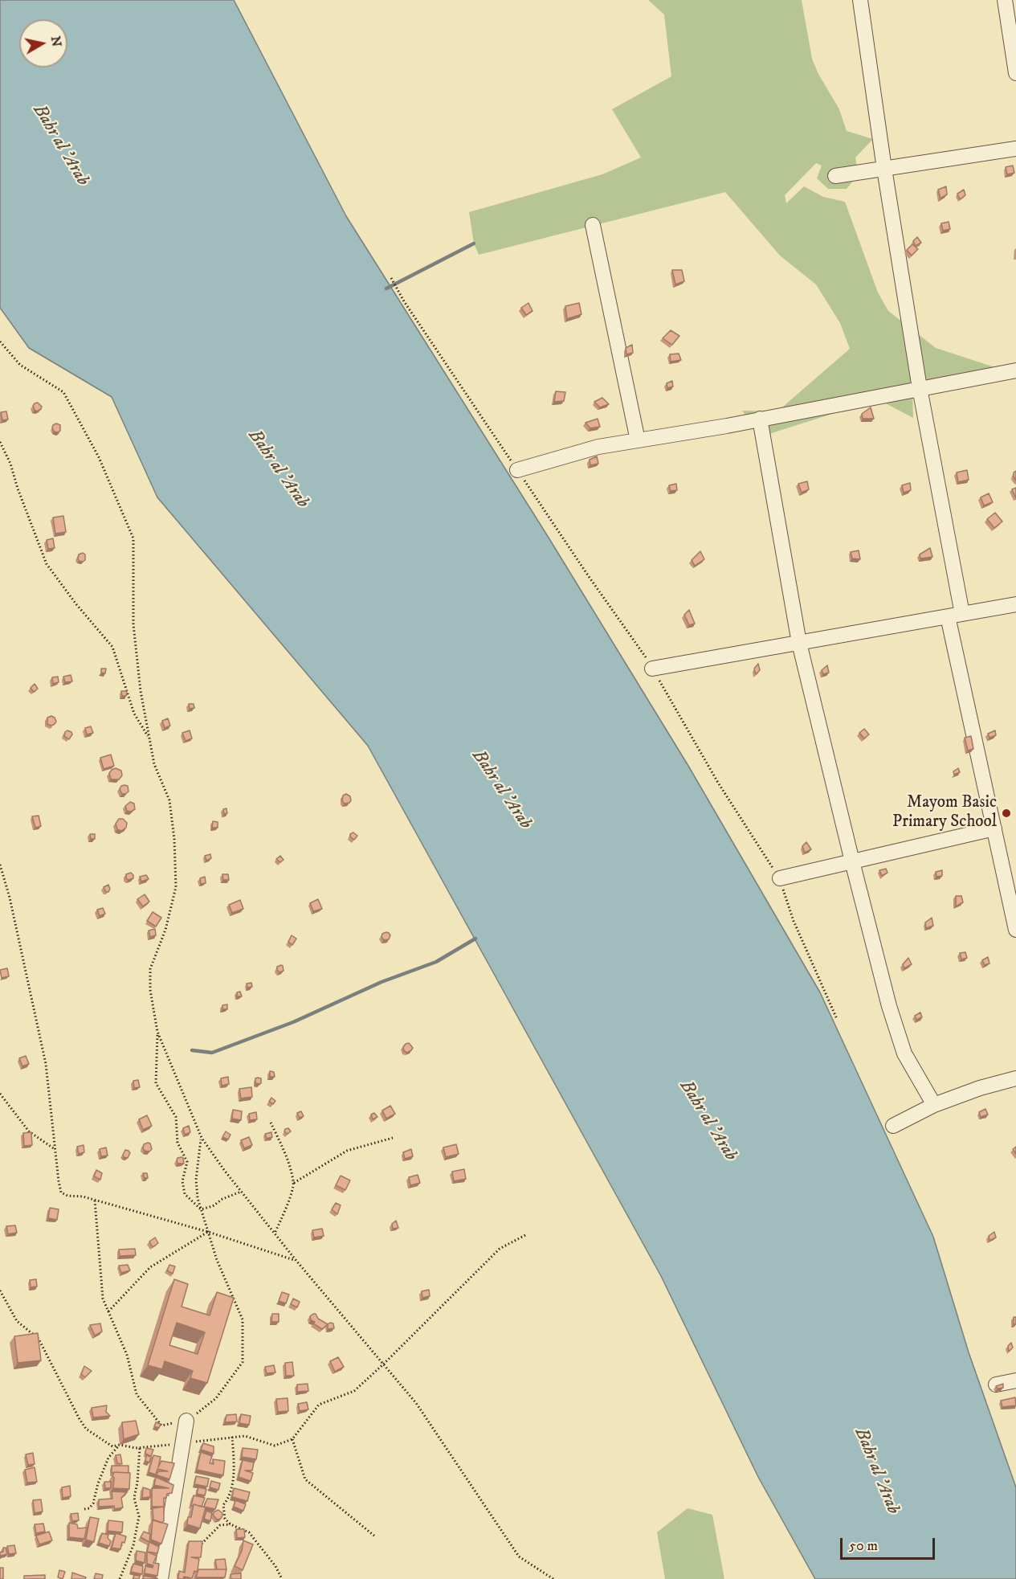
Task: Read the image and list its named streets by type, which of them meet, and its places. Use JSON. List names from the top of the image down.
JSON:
{
  "water": ["Bahr al 'Arab"],
  "places": ["Mayom Basic Primary School"],
  "scale_bar": "50 m",
  "north": "right"
}
